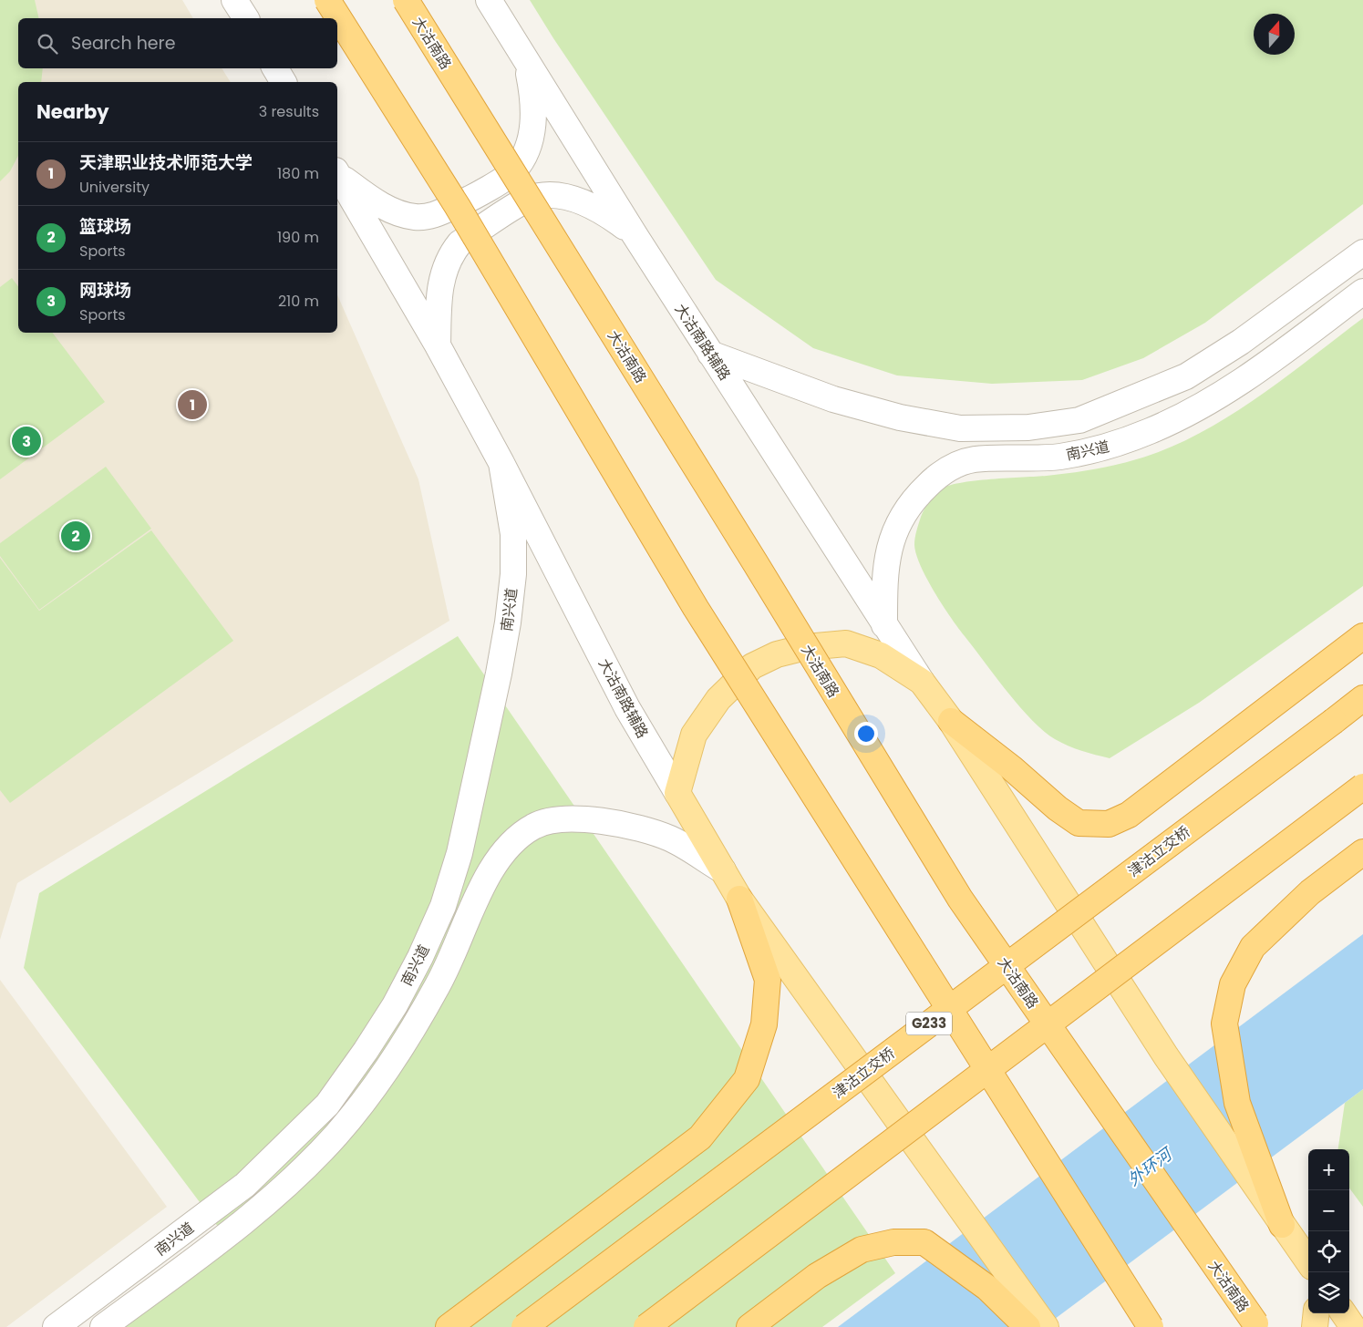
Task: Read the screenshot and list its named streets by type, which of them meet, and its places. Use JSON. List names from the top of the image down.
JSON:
{
  "streets": {
    "highway": ["大沽南路", "津沽立交桥", "G233"],
    "street": ["大沽南路辅路", "南兴道"]
  },
  "crossings": [
    ["大沽南路辅路", "南兴道"]
  ],
  "water": ["外环河"],
  "north": "top",
  "page": {
    "search": "Search here",
    "heading": ["Nearby", "3 results"],
    "list": [
      {
        "mark": "1",
        "name": "天津职业技术师范大学",
        "note": "University",
        "value": "180 m"
      },
      {
        "mark": "2",
        "name": "篮球场",
        "note": "Sports",
        "value": "190 m"
      },
      {
        "mark": "3",
        "name": "网球场",
        "note": "Sports",
        "value": "210 m"
      }
    ],
    "pins": ["1", "3", "2"],
    "map_buttons": ["+", "−"]
  }
}
